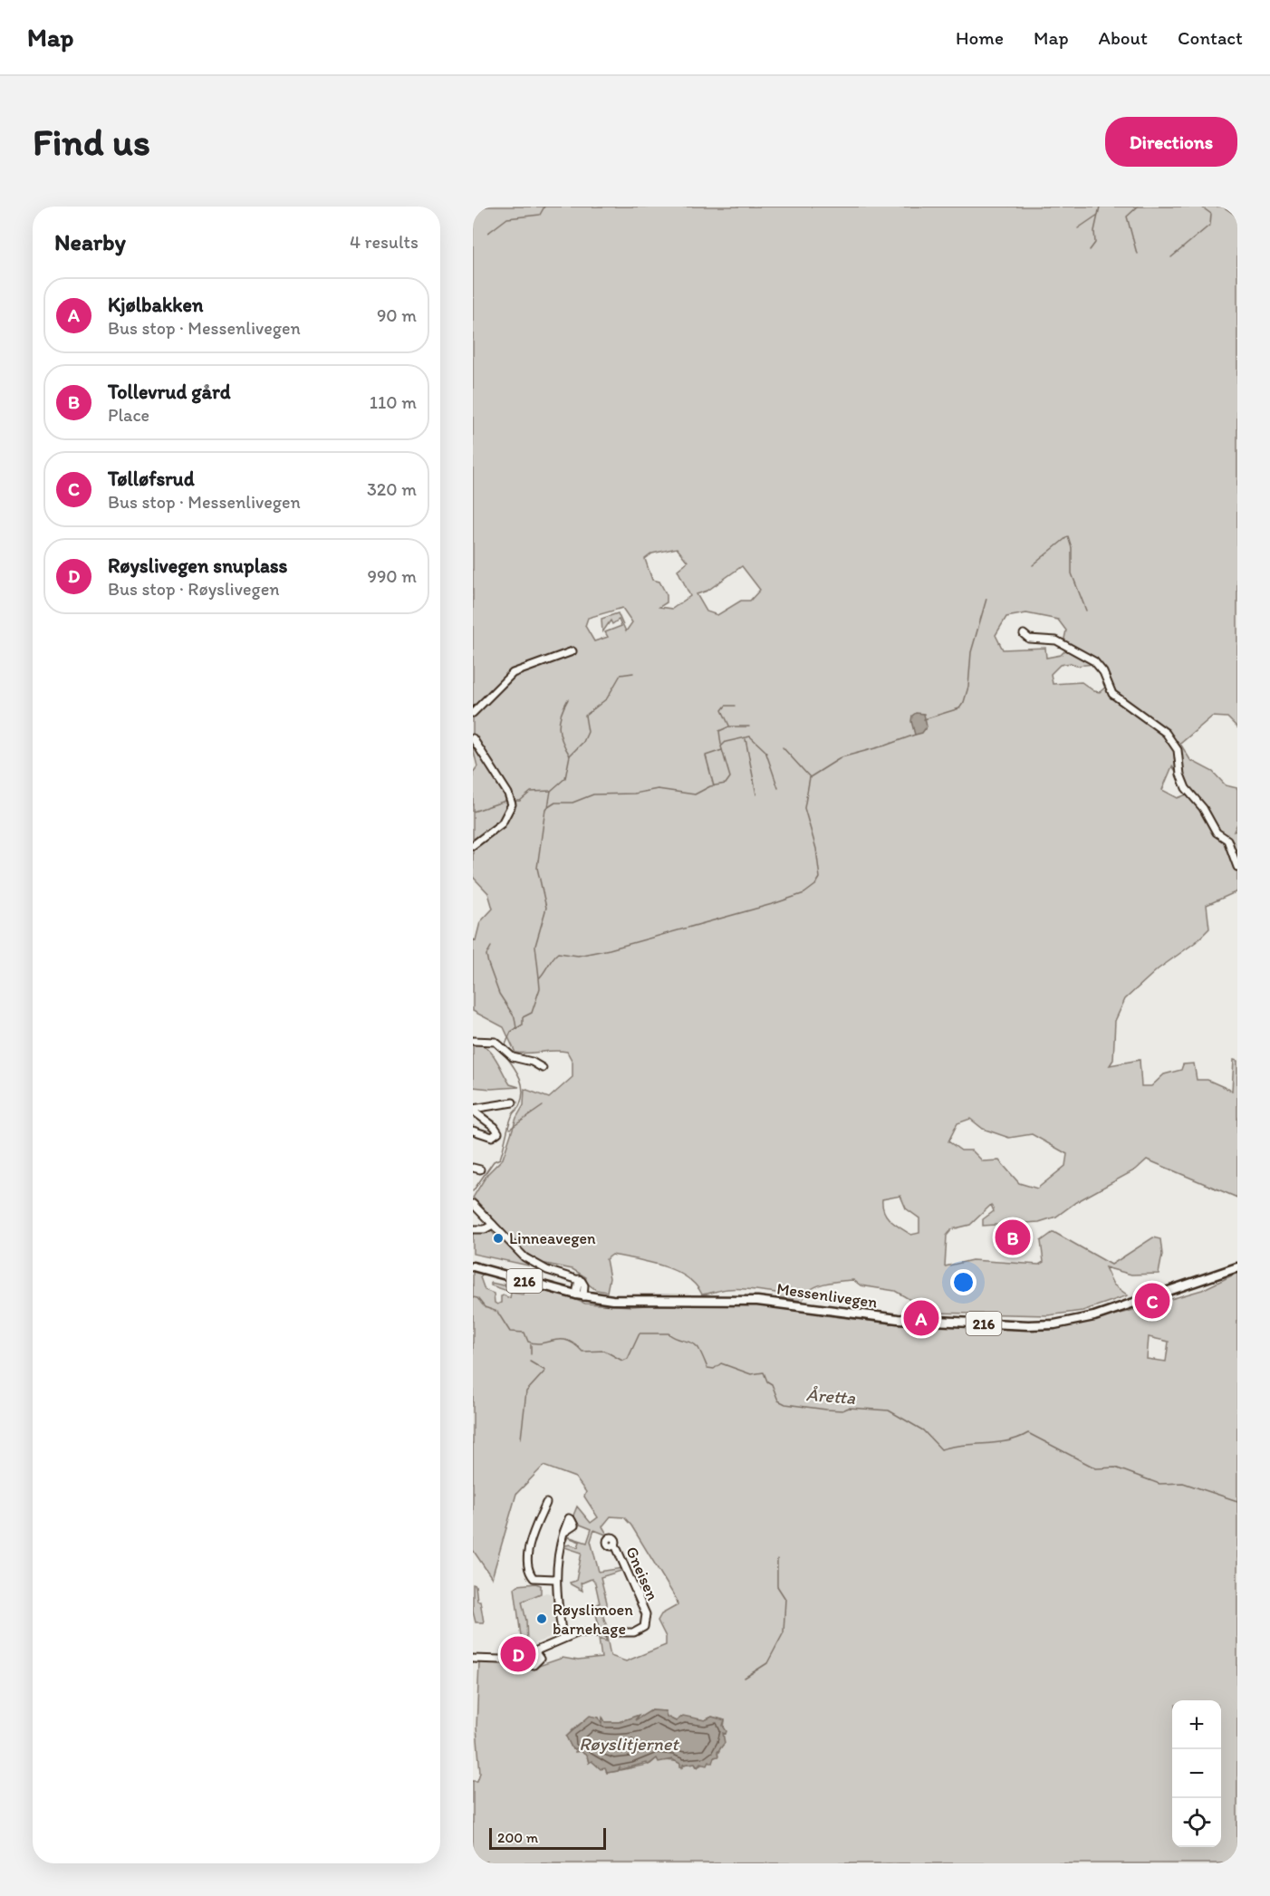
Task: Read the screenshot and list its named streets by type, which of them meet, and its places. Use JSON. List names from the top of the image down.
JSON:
{
  "streets": {
    "main road": ["216", "Messenlivegen"],
    "street": ["Gneisen"]
  },
  "water": ["Åretta", "Røyslitjernet"],
  "places": ["Linneavegen", "Røyslimoen barnehage"],
  "scale_bar": "200 m",
  "page": {
    "header": "Map",
    "nav": [
      "Home",
      "Map",
      "About",
      "Contact"
    ],
    "buttons": "Directions",
    "title": "Find us",
    "heading": ["Nearby", "4 results"],
    "list": [
      {
        "mark": "A",
        "name": "Kjølbakken",
        "note": "Bus stop · Messenlivegen",
        "value": "90 m"
      },
      {
        "mark": "B",
        "name": "Tollevrud gård",
        "note": "Place",
        "value": "110 m"
      },
      {
        "mark": "C",
        "name": "Tølløfsrud",
        "note": "Bus stop · Messenlivegen",
        "value": "320 m"
      },
      {
        "mark": "D",
        "name": "Røyslivegen snuplass",
        "note": "Bus stop · Røyslivegen",
        "value": "990 m"
      }
    ],
    "pins": [
      "B",
      "C",
      "A",
      "D"
    ],
    "map_buttons": ["+", "−"],
    "scale": "200 m"
  }
}
